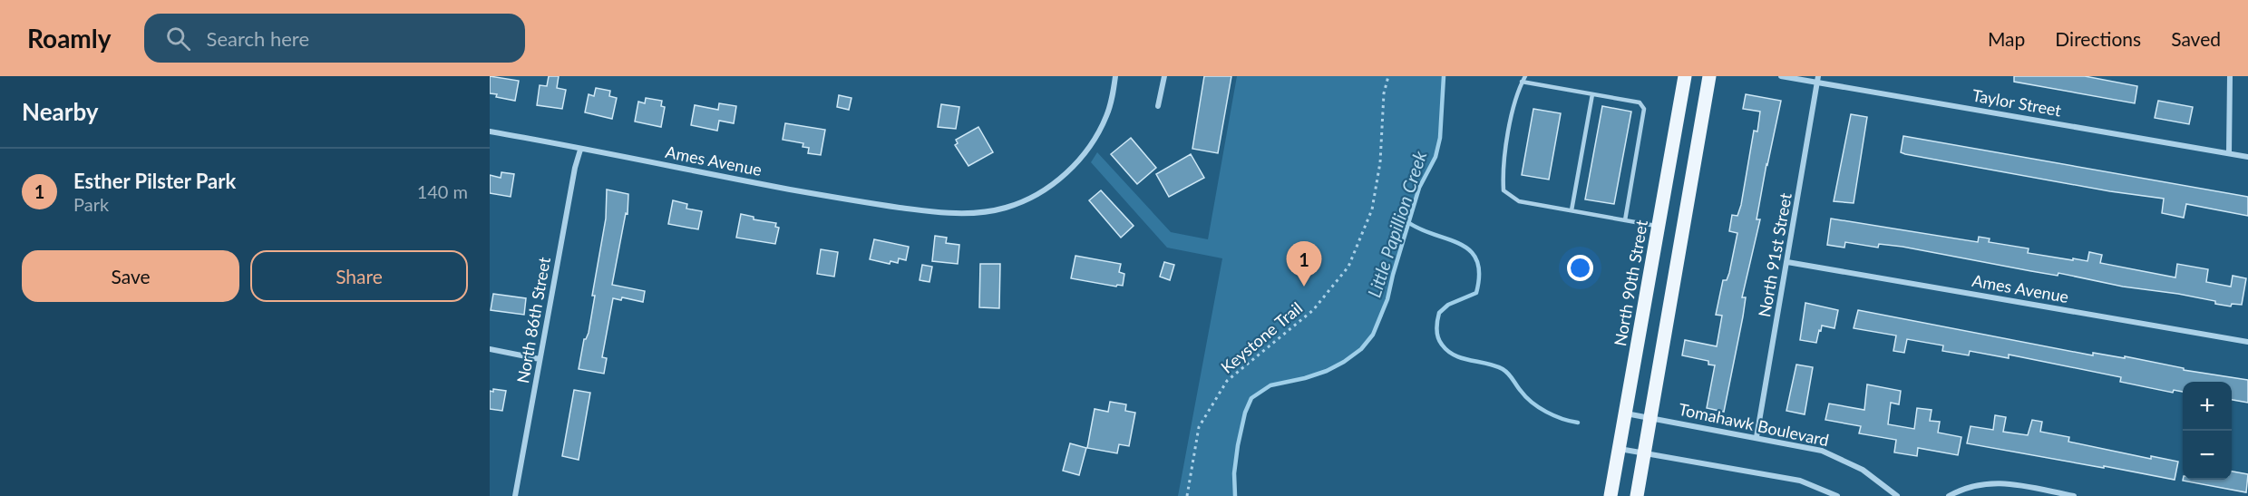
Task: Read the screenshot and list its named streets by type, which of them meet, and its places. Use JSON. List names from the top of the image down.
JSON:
{
  "streets": {
    "main road": ["North 90th Street"],
    "street": [
      "Taylor Street",
      "Ames Avenue",
      "North 91st Street",
      "North 86th Street",
      "Tomahawk Boulevard"
    ],
    "path": ["Keystone Trail"]
  },
  "crossings": [
    ["Taylor Street", "North 91st Street"],
    ["Ames Avenue", "North 91st Street"],
    ["Ames Avenue", "North 86th Street"],
    ["North 91st Street", "Tomahawk Boulevard"],
    ["North 90th Street", "Tomahawk Boulevard"]
  ],
  "water": ["Little Papillion Creek"],
  "page": {
    "header": "Roamly",
    "search": "Search here",
    "nav": ["Map", "Directions", "Saved"],
    "heading": "Nearby",
    "list": [
      {
        "mark": "1",
        "name": "Esther Pilster Park",
        "note": "Park",
        "value": "140 m"
      }
    ],
    "buttons": ["Save", "Share"],
    "pins": "1",
    "map_buttons": ["+", "−"]
  }
}
